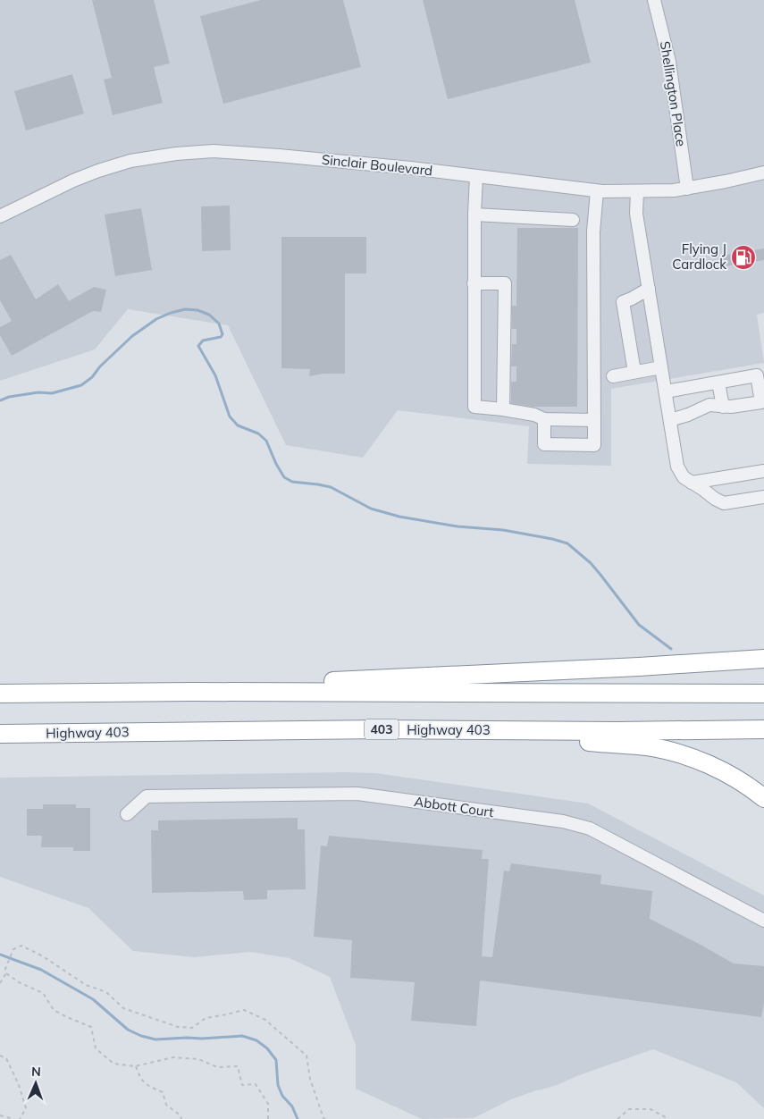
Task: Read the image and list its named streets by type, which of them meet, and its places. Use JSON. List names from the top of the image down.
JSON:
{
  "streets": {
    "highway": ["403", "Highway 403"],
    "street": ["Shellington Place", "Sinclair Boulevard", "Abbott Court"]
  },
  "crossings": [
    ["Shellington Place", "Sinclair Boulevard"]
  ],
  "places": {
    "fuel station": ["Flying J Cardlock"]
  },
  "north": "top"
}
